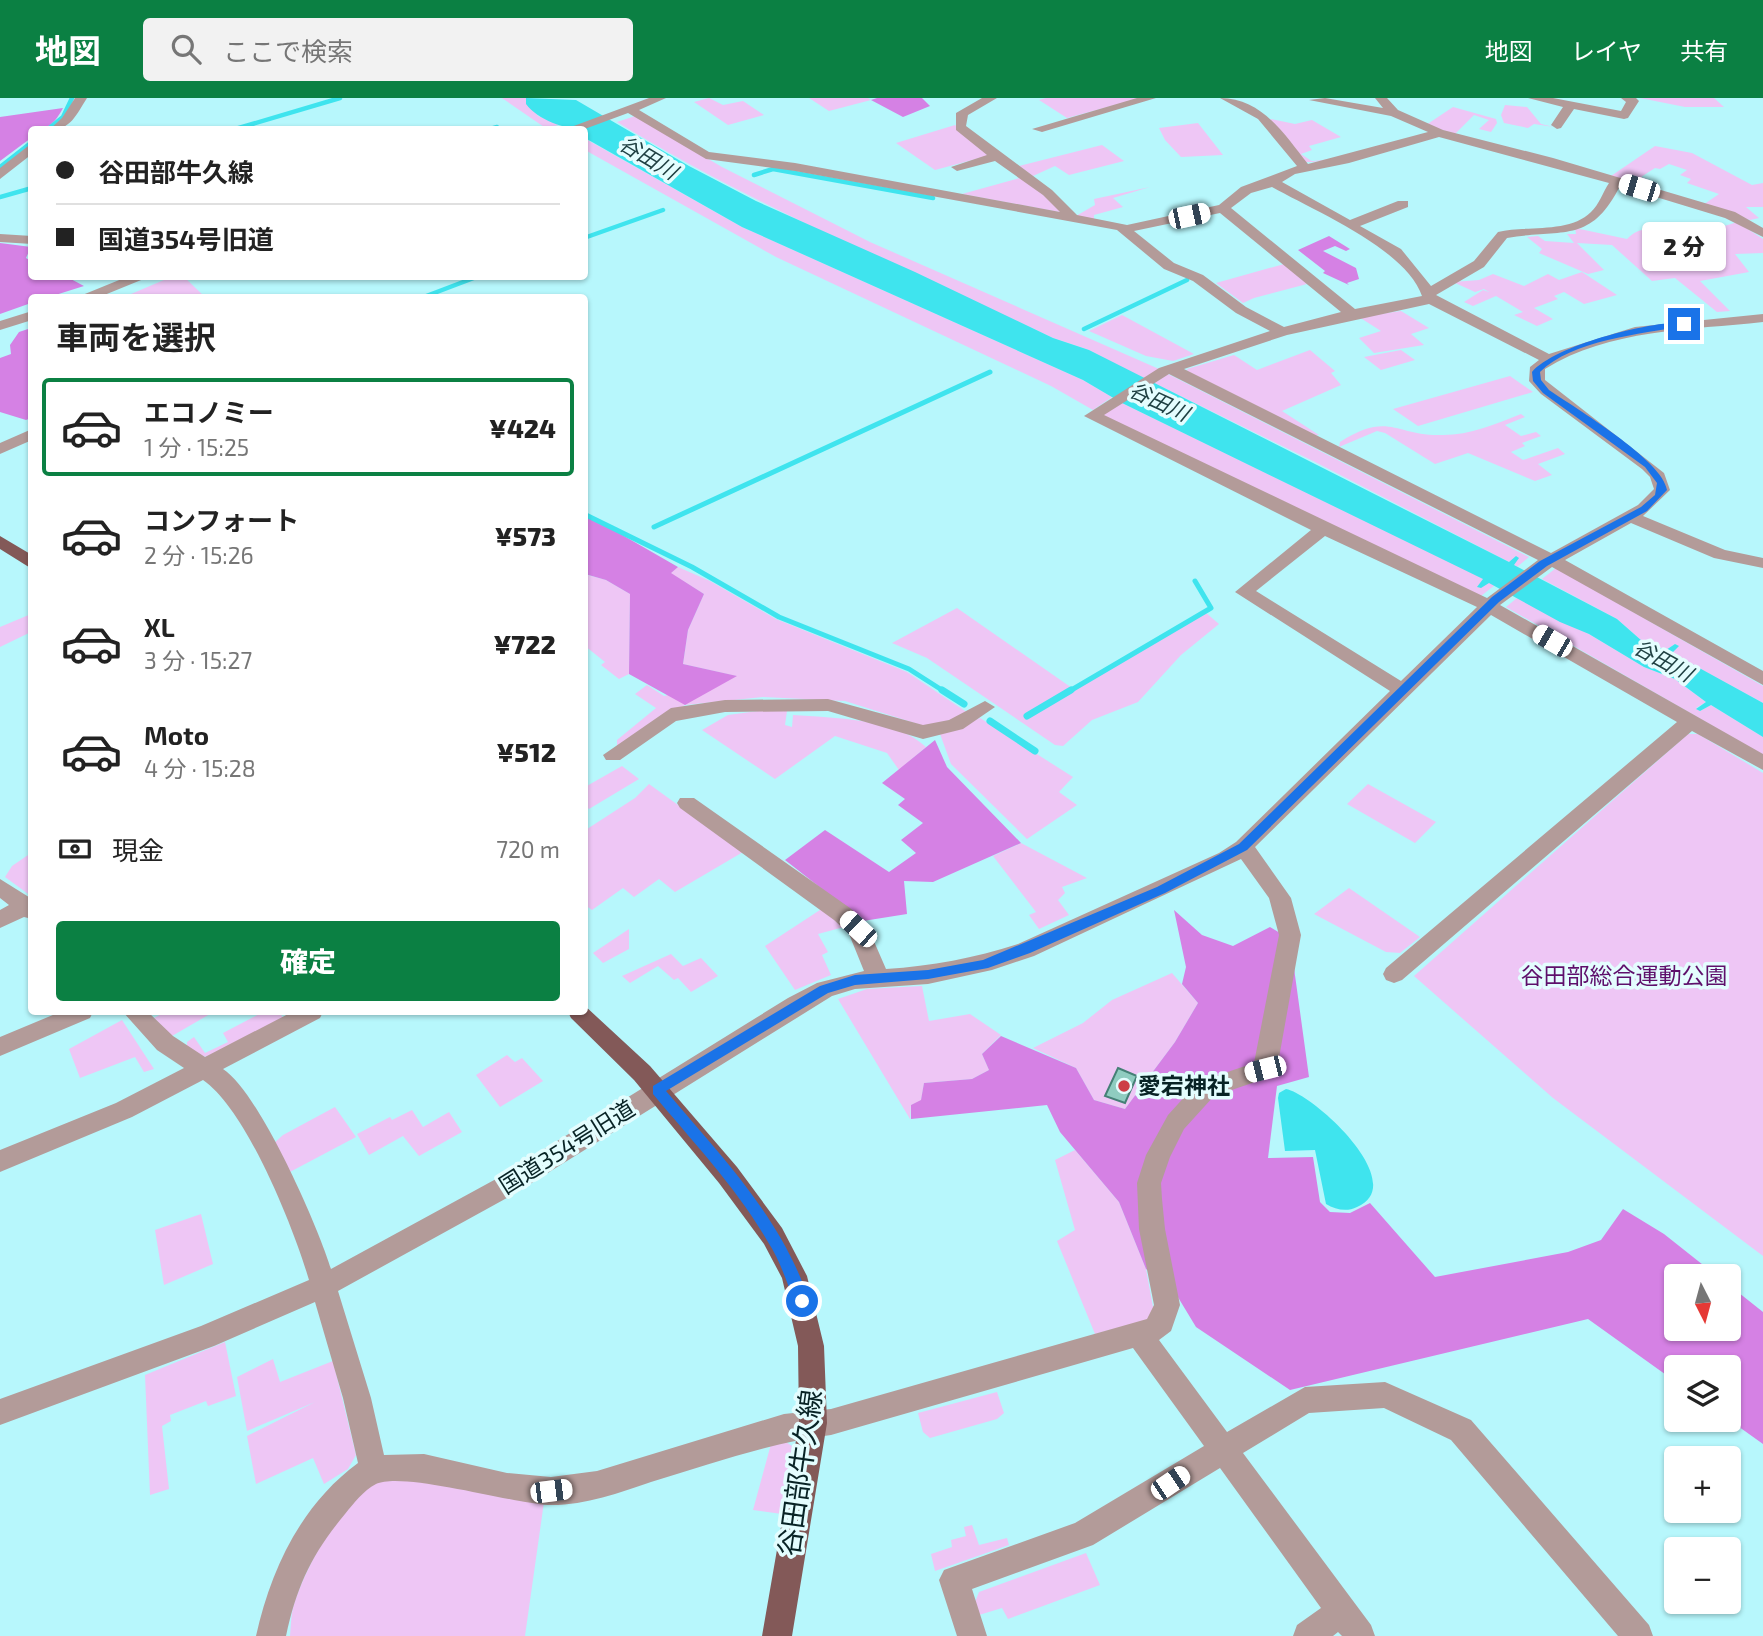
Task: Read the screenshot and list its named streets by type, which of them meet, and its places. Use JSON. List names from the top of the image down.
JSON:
{
  "streets": {
    "main road": ["谷田部牛久線"],
    "street": ["国道354号旧道"]
  },
  "crossings": [
    ["国道354号旧道", "谷田部牛久線"]
  ],
  "water": ["谷田川"],
  "parks": ["谷田部総合運動公園"],
  "places": ["愛宕神社"],
  "north": "bottom",
  "page": {
    "header": "地図",
    "search": "ここで検索",
    "nav": ["地図", "レイヤ", "共有"],
    "banner": ["谷田部牛久線", "国道354号旧道"],
    "bubble": "2 分",
    "heading": "車両を選択",
    "list": [
      {
        "name": "エコノミー",
        "note": "1 分 · 15:25",
        "value": "¥424"
      },
      {
        "name": "コンフォート",
        "note": "2 分 · 15:26",
        "value": "¥573"
      },
      {
        "name": "XL",
        "note": "3 分 · 15:27",
        "value": "¥722"
      },
      {
        "name": "Moto",
        "note": "4 分 · 15:28",
        "value": "¥512"
      }
    ],
    "pay": ["現金", "720 m"],
    "buttons": "確定",
    "map_buttons": ["+", "−"]
  }
}
